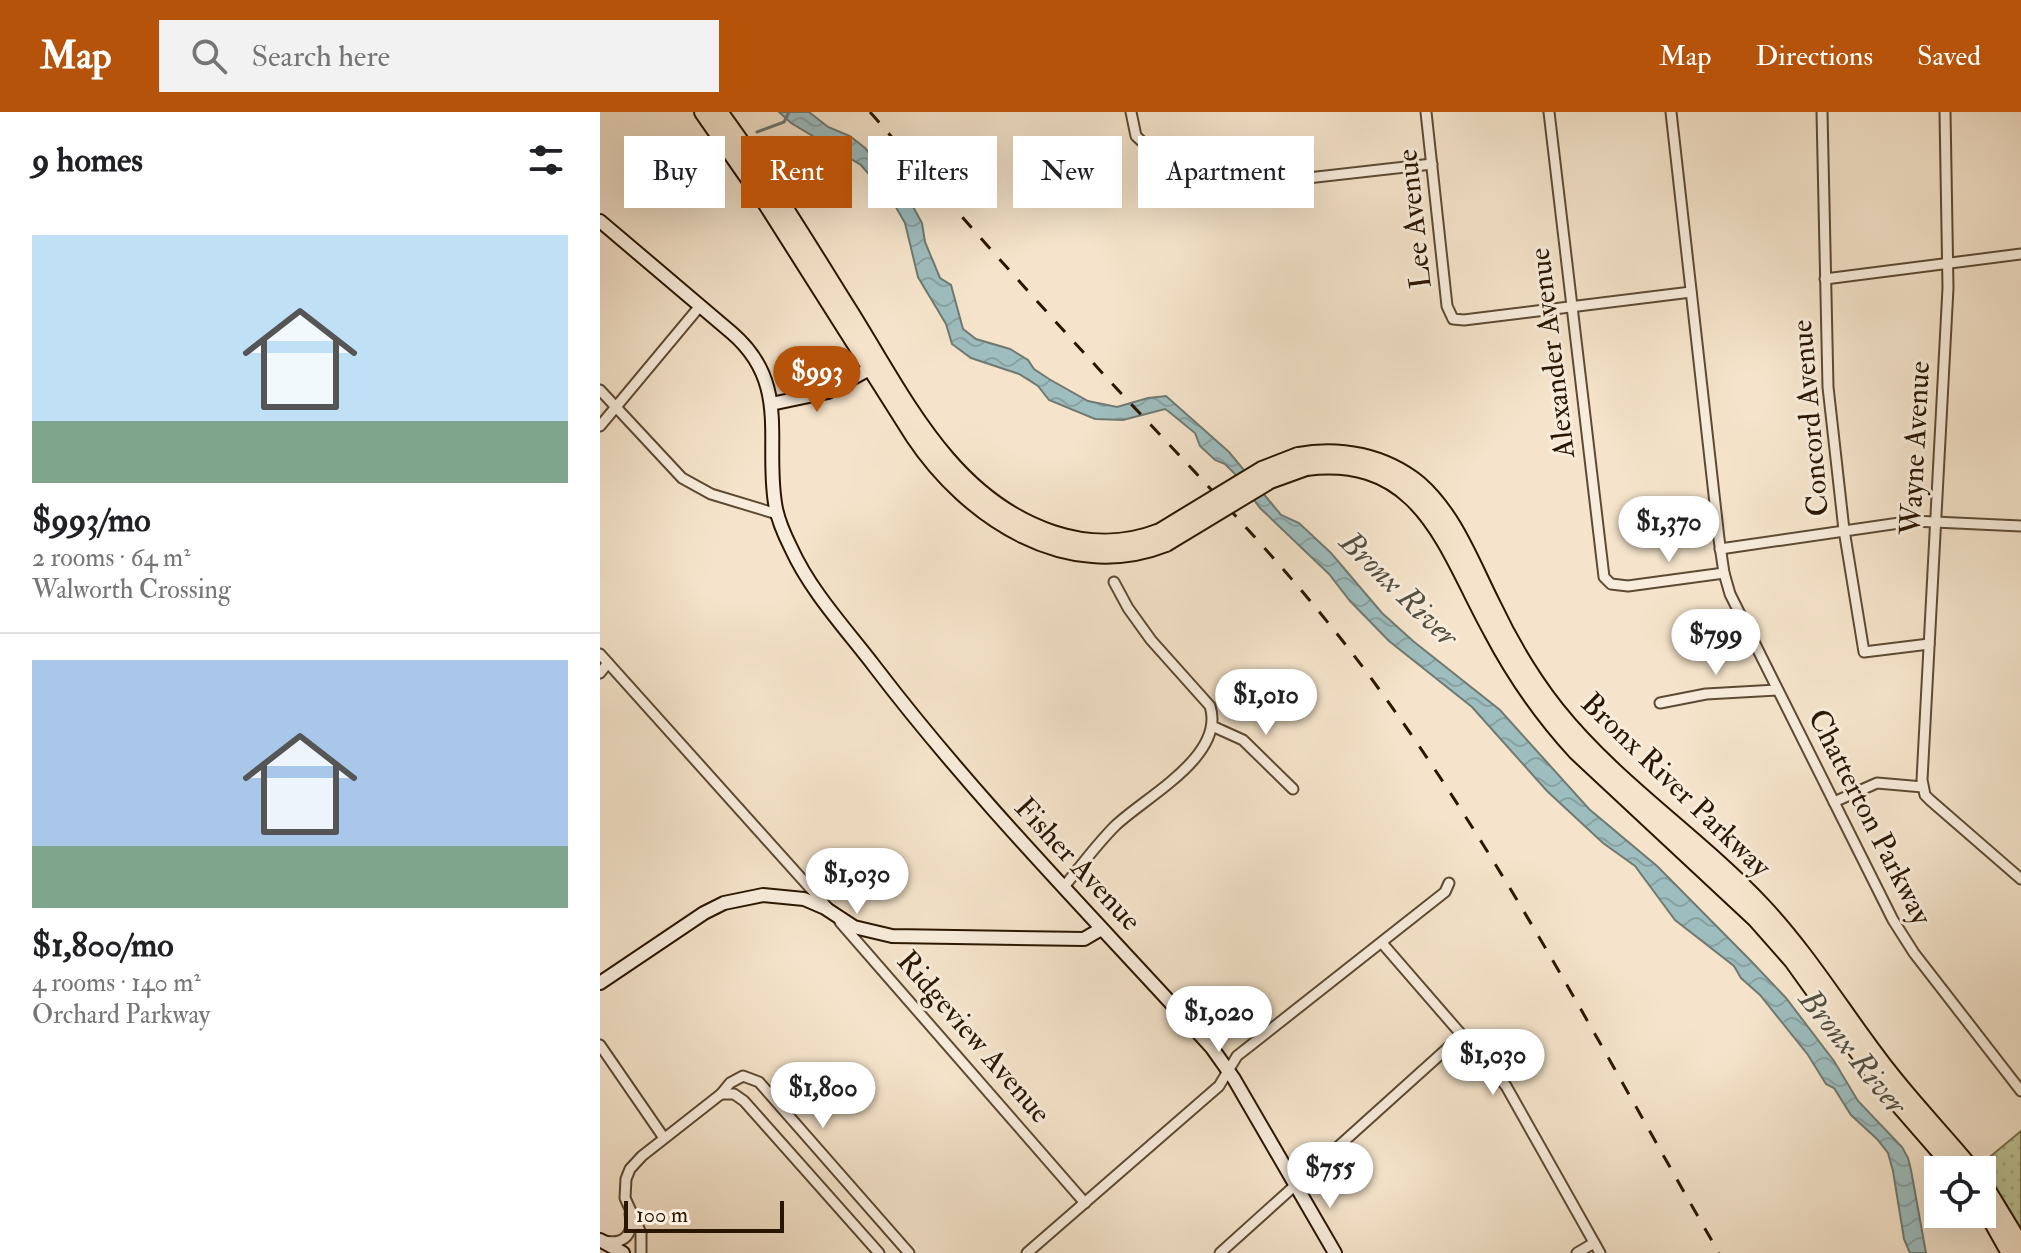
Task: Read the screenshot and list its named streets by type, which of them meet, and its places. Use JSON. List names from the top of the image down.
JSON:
{
  "streets": {
    "highway": ["Bronx River Parkway"],
    "street": [
      "Lee Avenue",
      "Alexander Avenue",
      "Concord Avenue",
      "Wayne Avenue",
      "Chatterton Parkway",
      "Fisher Avenue",
      "Ridgeview Avenue"
    ]
  },
  "crossings": [
    ["Lee Avenue", "Alexander Avenue"],
    ["Alexander Avenue", "Chatterton Parkway"],
    ["Concord Avenue", "Wayne Avenue"]
  ],
  "water": ["Bronx River"],
  "scale_bar": "100 m",
  "page": {
    "header": "Map",
    "search": "Search here",
    "nav": ["Map", "Directions", "Saved"],
    "heading": "9 homes",
    "chip": [
      "Buy",
      "Rent",
      "Filters",
      "New",
      "Apartment"
    ],
    "list": [
      {
        "name": "$993/mo",
        "note": "2 rooms · 64 m² · Walworth Crossing"
      },
      {
        "name": "$1,800/mo",
        "note": "4 rooms · 140 m² · Orchard Parkway"
      }
    ],
    "price": [
      "$993",
      "$1,370",
      "$799",
      "$1,010",
      "$1,030",
      "$1,020",
      "$1,030",
      "$1,800",
      "$755"
    ],
    "scale": "100 m"
  }
}
